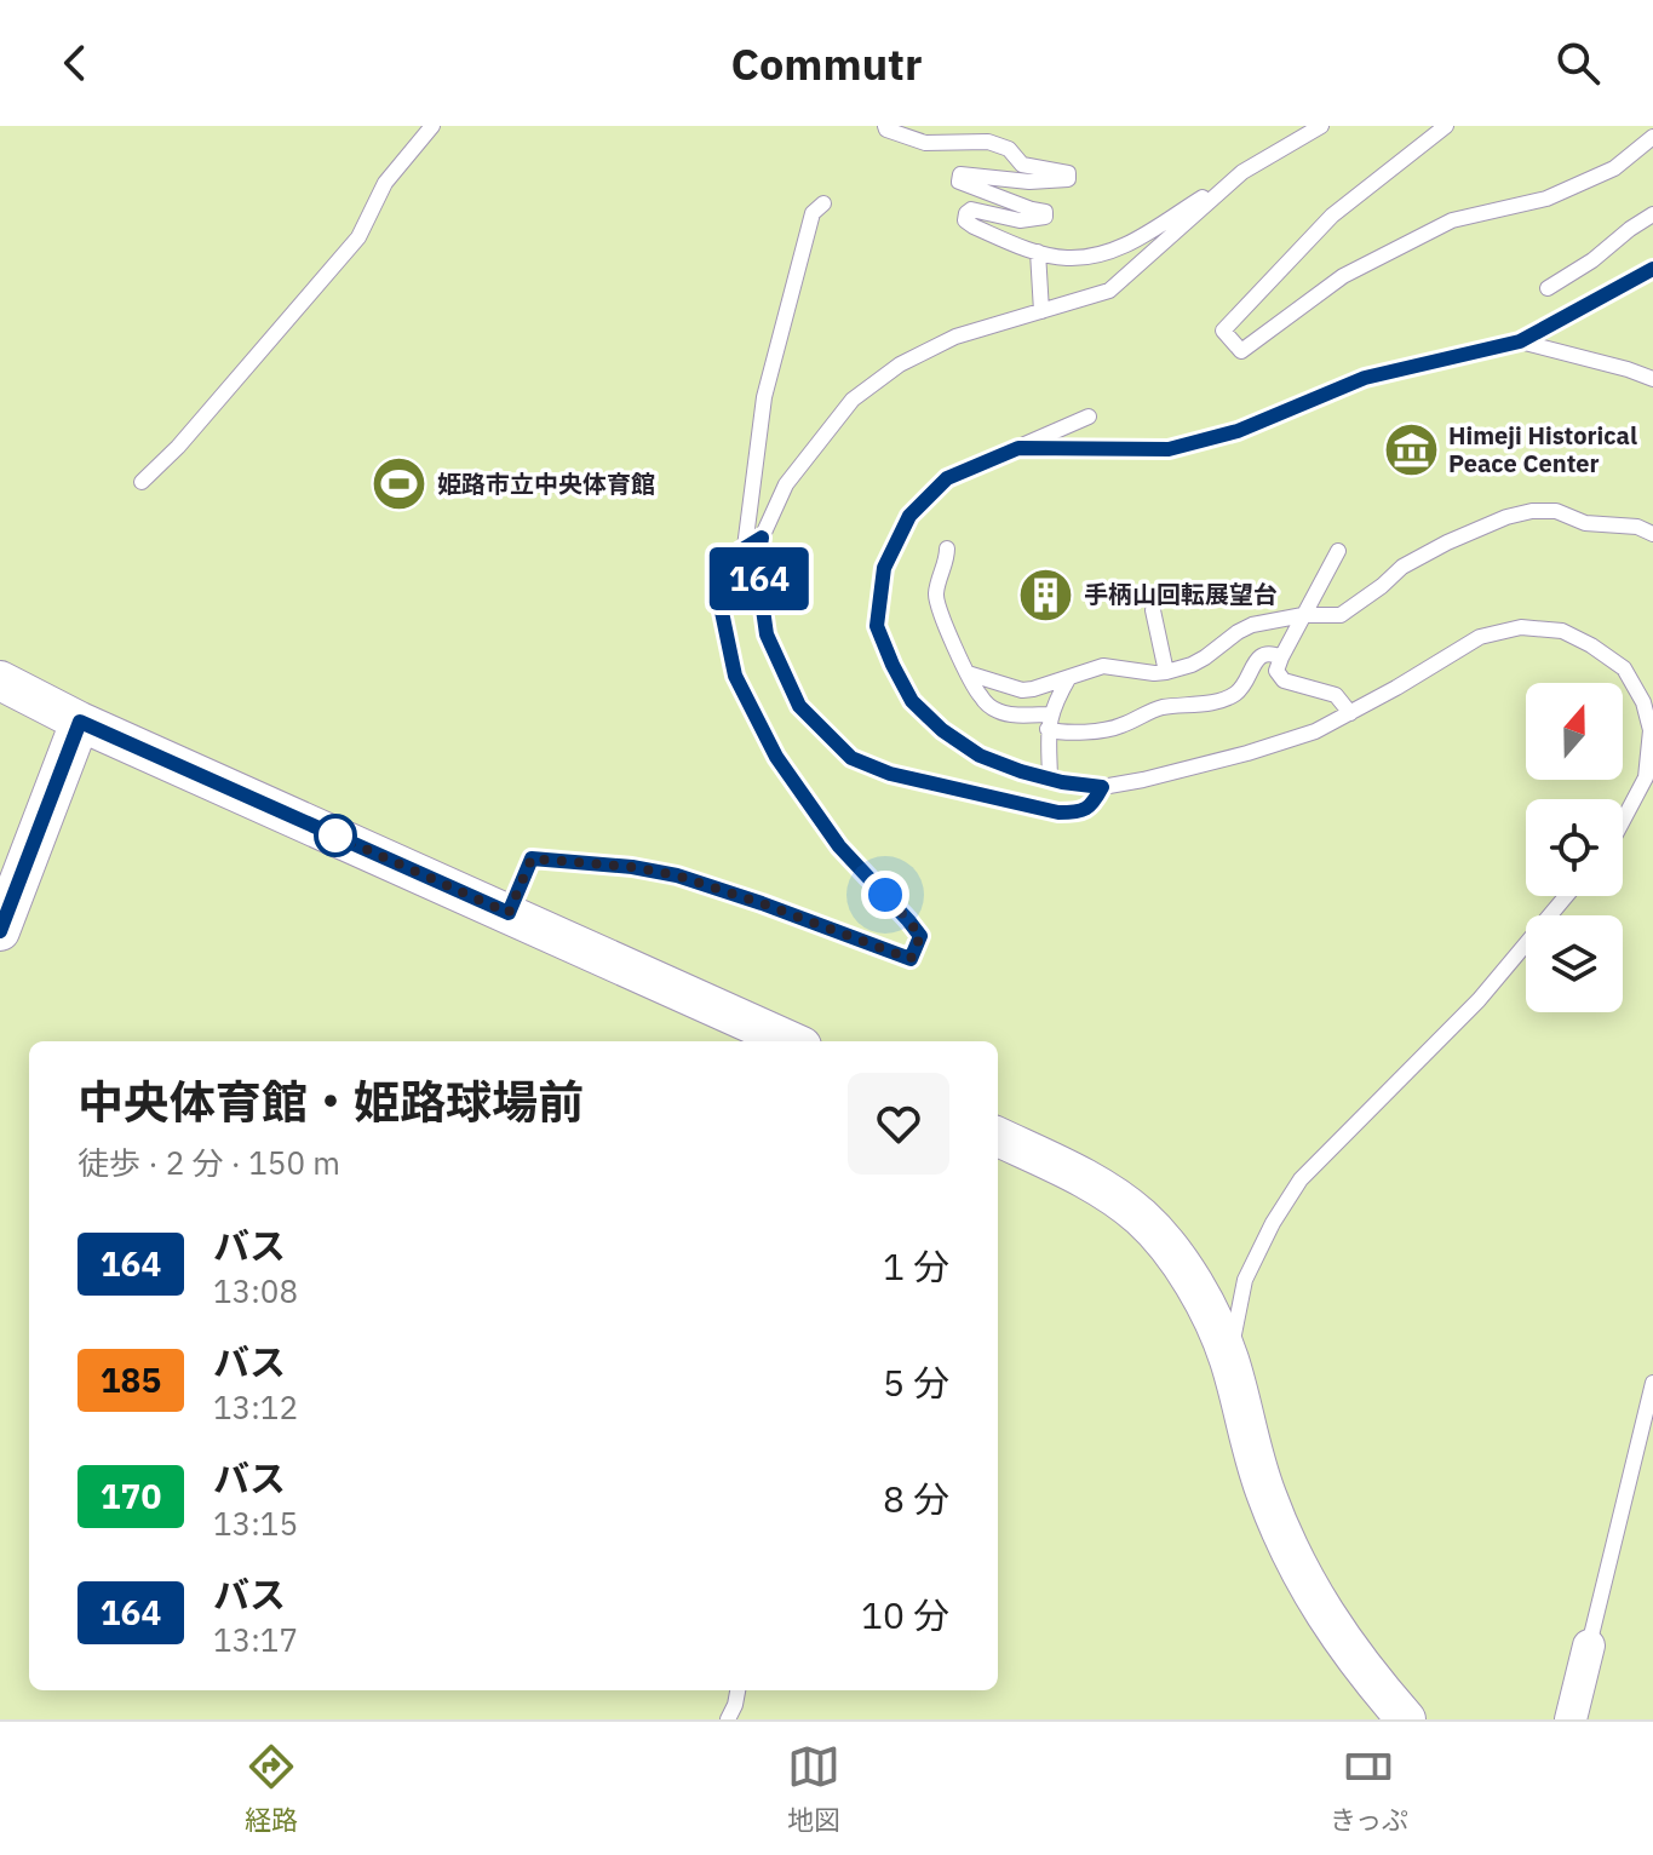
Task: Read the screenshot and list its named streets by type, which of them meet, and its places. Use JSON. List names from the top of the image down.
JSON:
{
  "places": {
    "museum": ["Himeji Historical Peace Center"],
    "sports": ["姫路市立中央体育館"],
    "building": ["手柄山回転展望台"]
  },
  "lines": ["bus line 164"],
  "north": "top",
  "page": {
    "header": "Commutr",
    "on_map": "164",
    "heading": ["中央体育館・姫路球場前", "徒歩 · 2 分 · 150 m"],
    "list": [
      {
        "mark": "164",
        "name": "バス",
        "note": "13:08",
        "value": "1 分"
      },
      {
        "mark": "185",
        "name": "バス",
        "note": "13:12",
        "value": "5 分"
      },
      {
        "mark": "170",
        "name": "バス",
        "note": "13:15",
        "value": "8 分"
      },
      {
        "mark": "164",
        "name": "バス",
        "note": "13:17",
        "value": "10 分"
      }
    ],
    "tabs": ["経路", "地図", "きっぷ"]
  }
}
